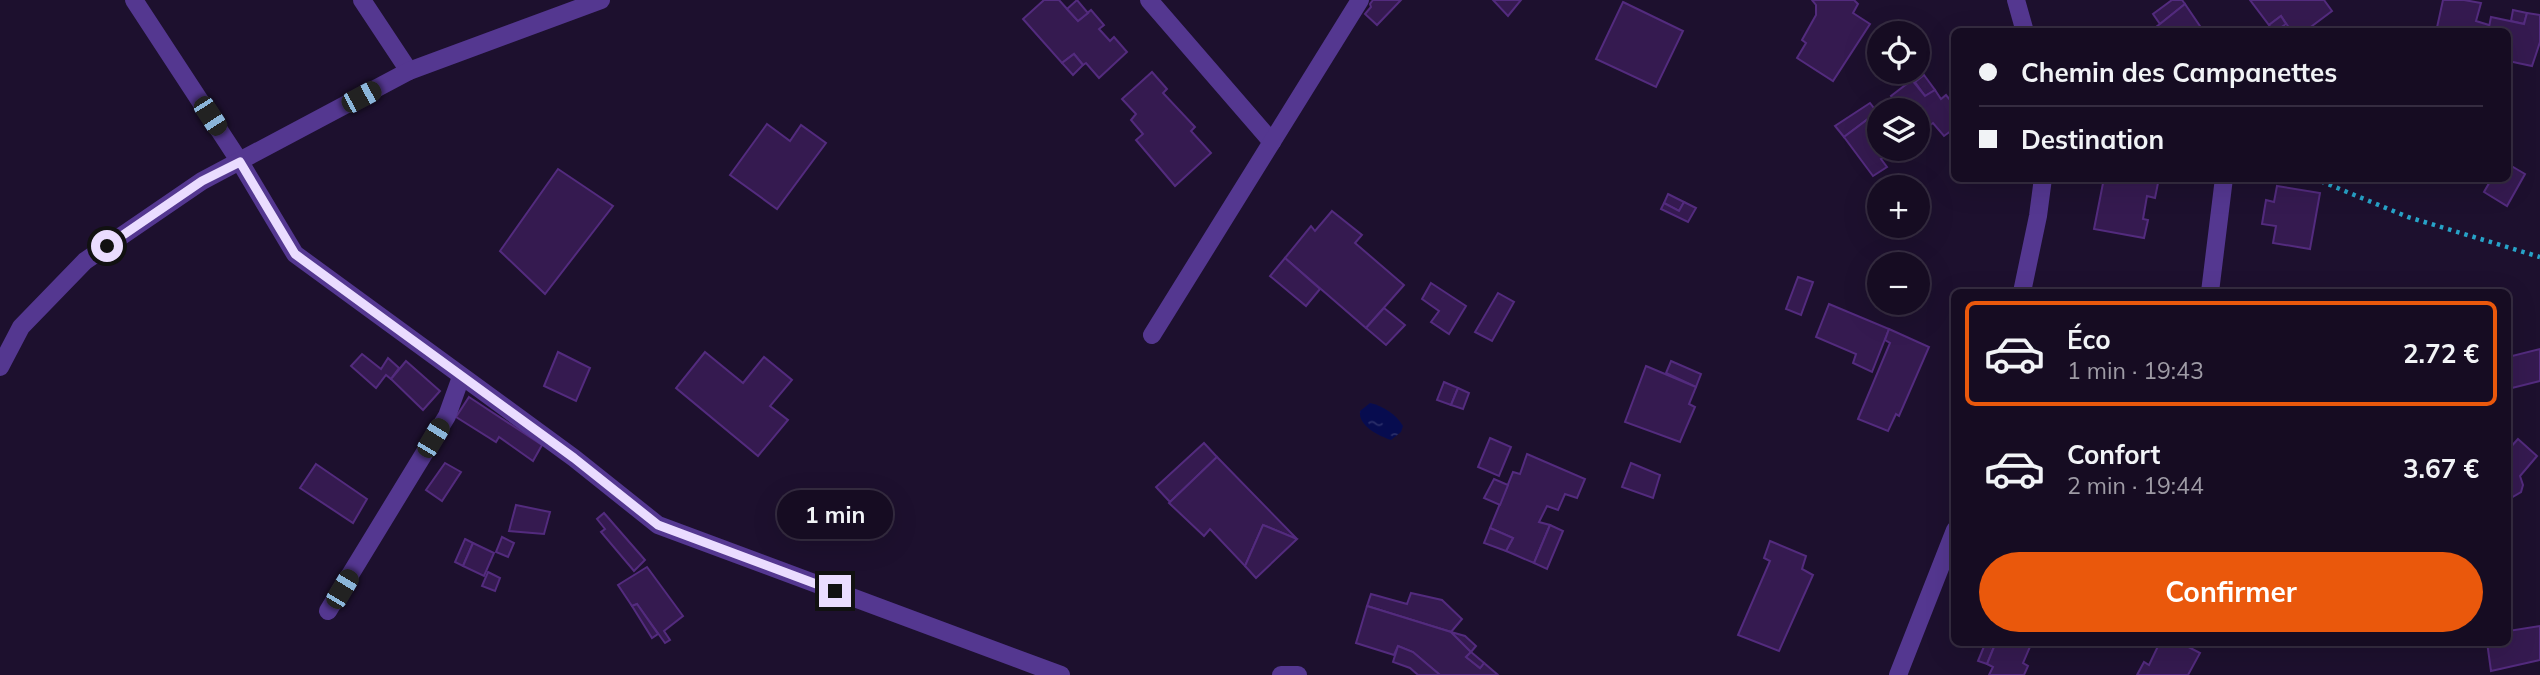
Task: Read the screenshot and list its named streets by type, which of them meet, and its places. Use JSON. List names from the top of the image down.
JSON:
{
  "page": {
    "map_buttons": ["+", "−"],
    "banner": ["Chemin des Campanettes", "Destination"],
    "list": [
      {
        "name": "Éco",
        "note": "1 min · 19:43",
        "value": "2.72 €"
      },
      {
        "name": "Confort",
        "note": "2 min · 19:44",
        "value": "3.67 €"
      }
    ],
    "bubble": "1 min",
    "buttons": "Confirmer"
  }
}
